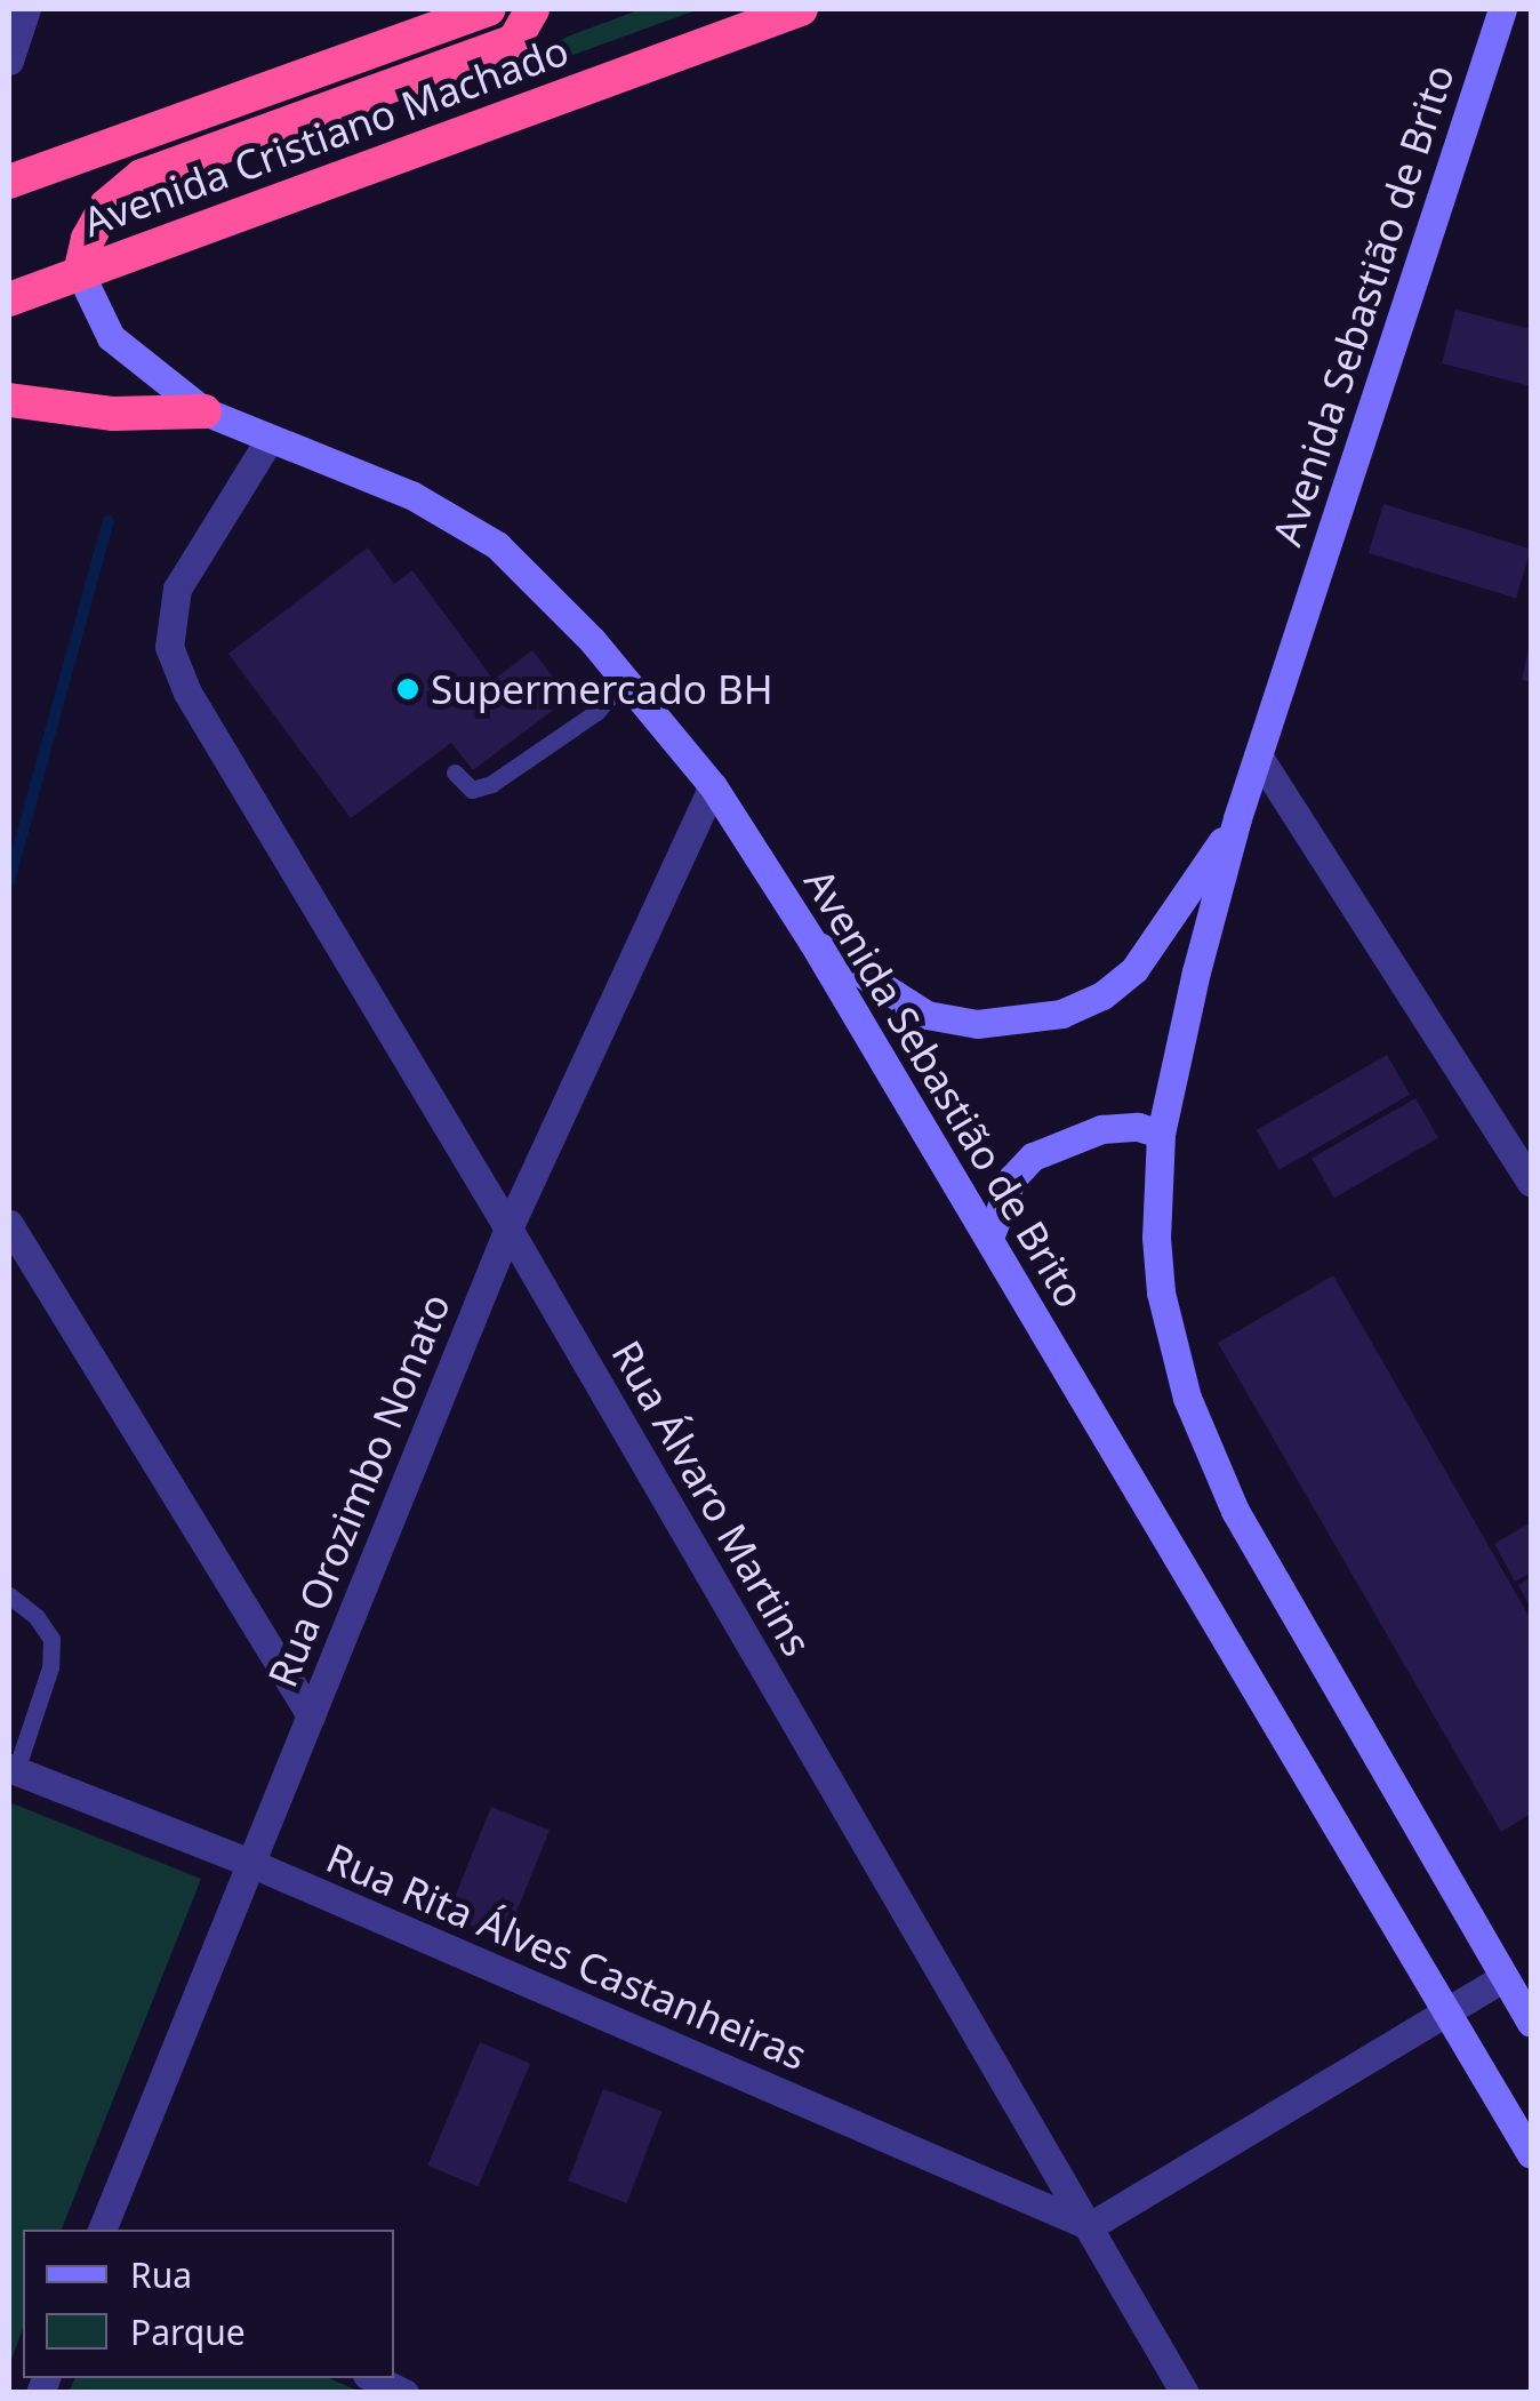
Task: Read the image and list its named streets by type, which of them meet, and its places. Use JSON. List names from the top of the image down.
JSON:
{
  "streets": {
    "highway": ["Avenida Cristiano Machado"],
    "street": [
      "Avenida Sebastião de Brito",
      "Rua Orozimbo Nonato",
      "Rua Álvaro Martins",
      "Rua Rita Álves Castanheiras"
    ]
  },
  "crossings": [
    ["Avenida Cristiano Machado", "Avenida Sebastião de Brito"],
    ["Avenida Sebastião de Brito", "Rua Orozimbo Nonato"],
    ["Avenida Sebastião de Brito", "Rua Álvaro Martins"],
    ["Rua Orozimbo Nonato", "Rua Álvaro Martins"],
    ["Rua Orozimbo Nonato", "Rua Rita Álves Castanheiras"],
    ["Rua Álvaro Martins", "Rua Rita Álves Castanheiras"]
  ],
  "places": ["Supermercado BH"],
  "legend": ["Rua", "Parque"]
}
